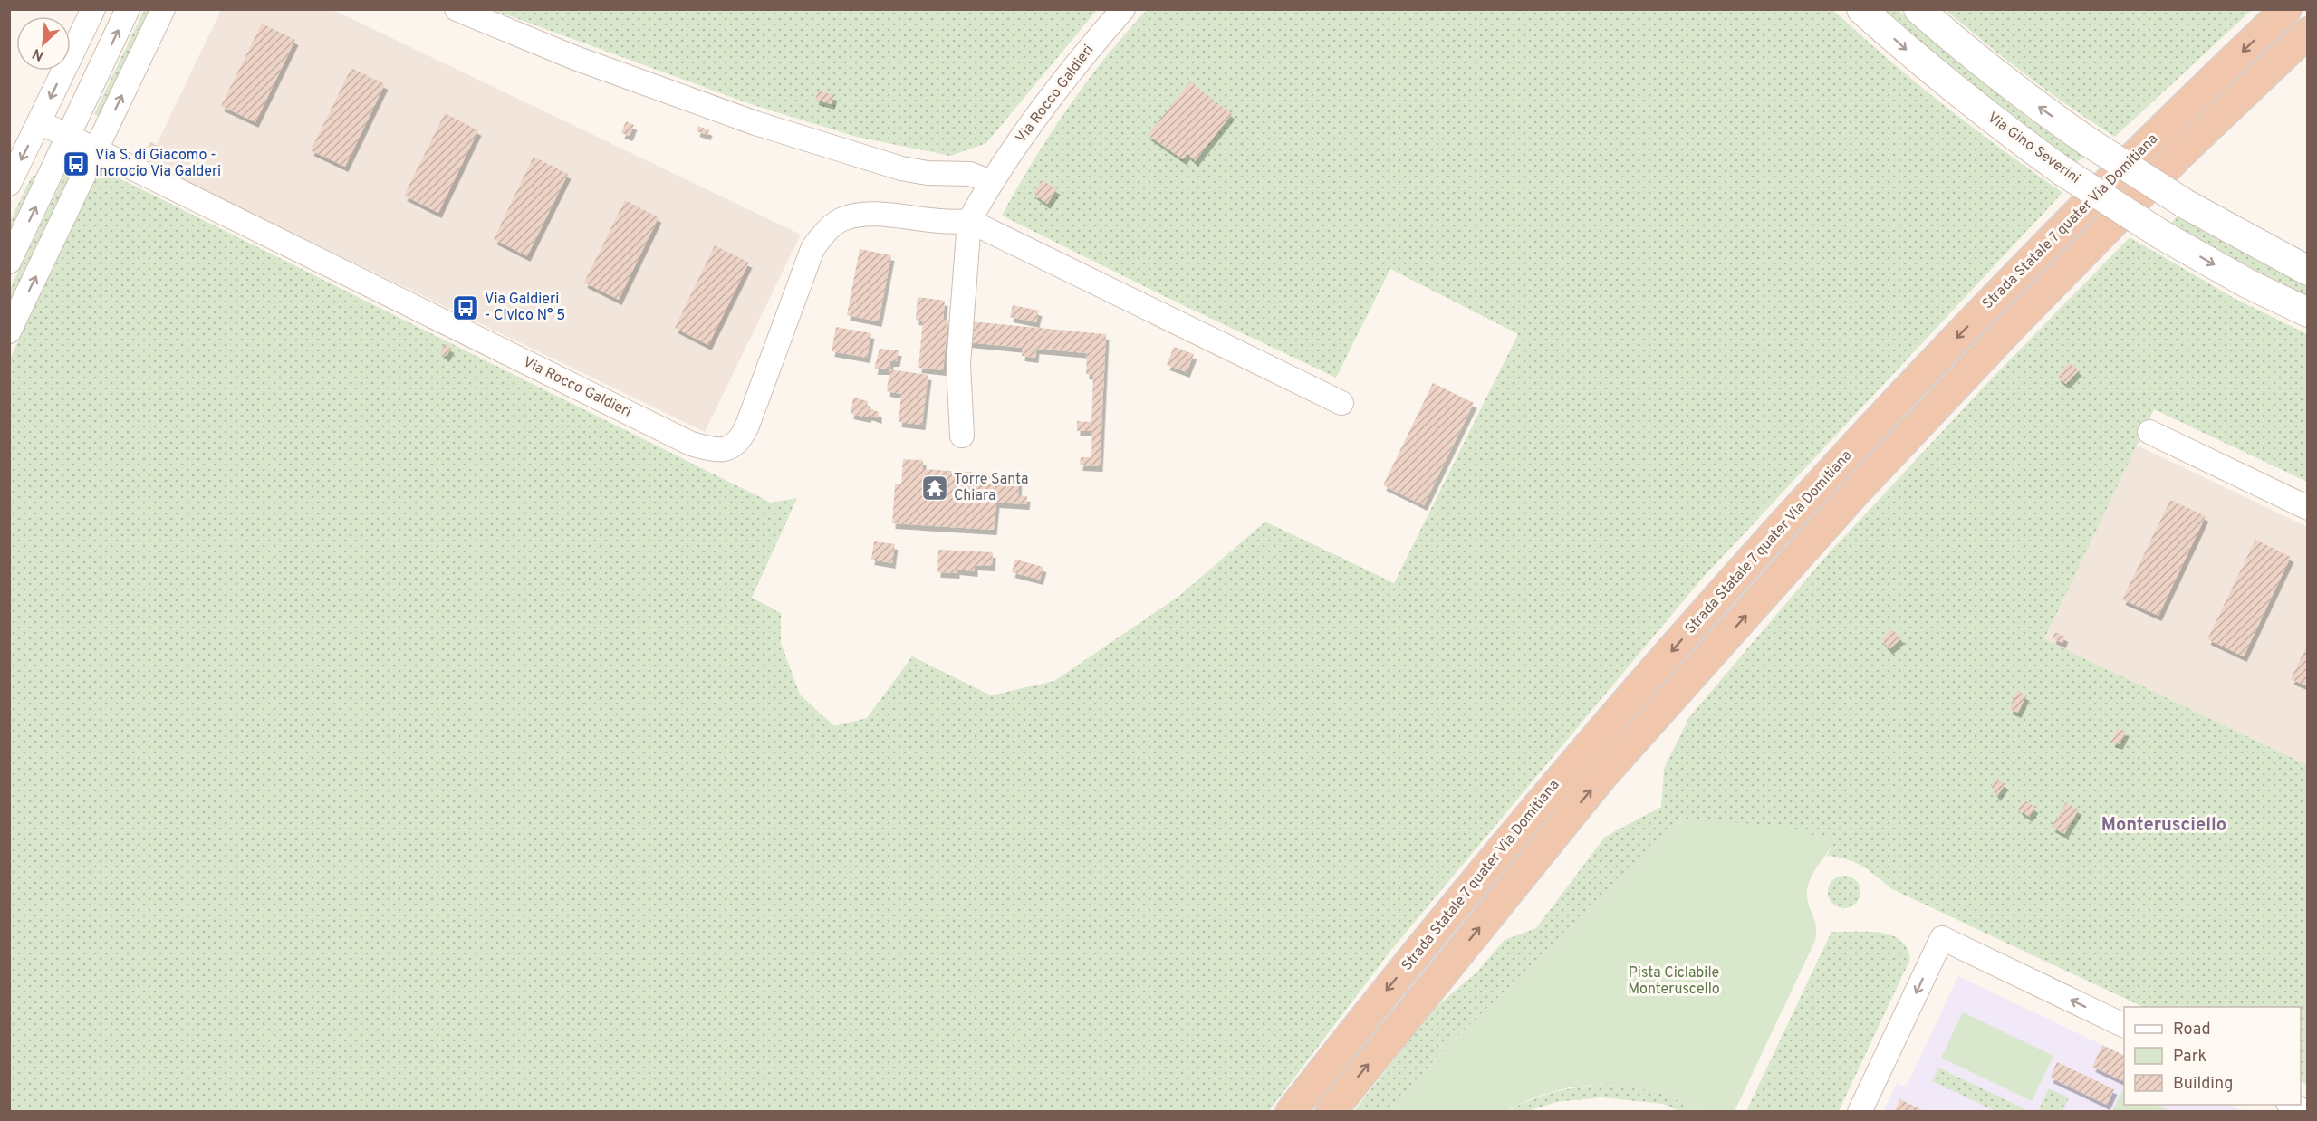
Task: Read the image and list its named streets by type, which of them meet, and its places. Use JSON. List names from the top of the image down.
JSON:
{
  "streets": {
    "highway": ["Strada Statale 7 quater Via Domitiana"],
    "street": ["Via Rocco Galdieri", "Via Gino Severini"]
  },
  "districts": ["Monterusciello"],
  "parks": ["Pista Ciclabile Monteruscello"],
  "places": {
    "bus stop": ["Via S. di Giacomo - Incrocio Via Galderi", "Via Galdieri - Civico N° 5"],
    "temple": ["Torre Santa Chiara"]
  },
  "legend": ["Road", "Park", "Building"],
  "north": "bottom left"
}
